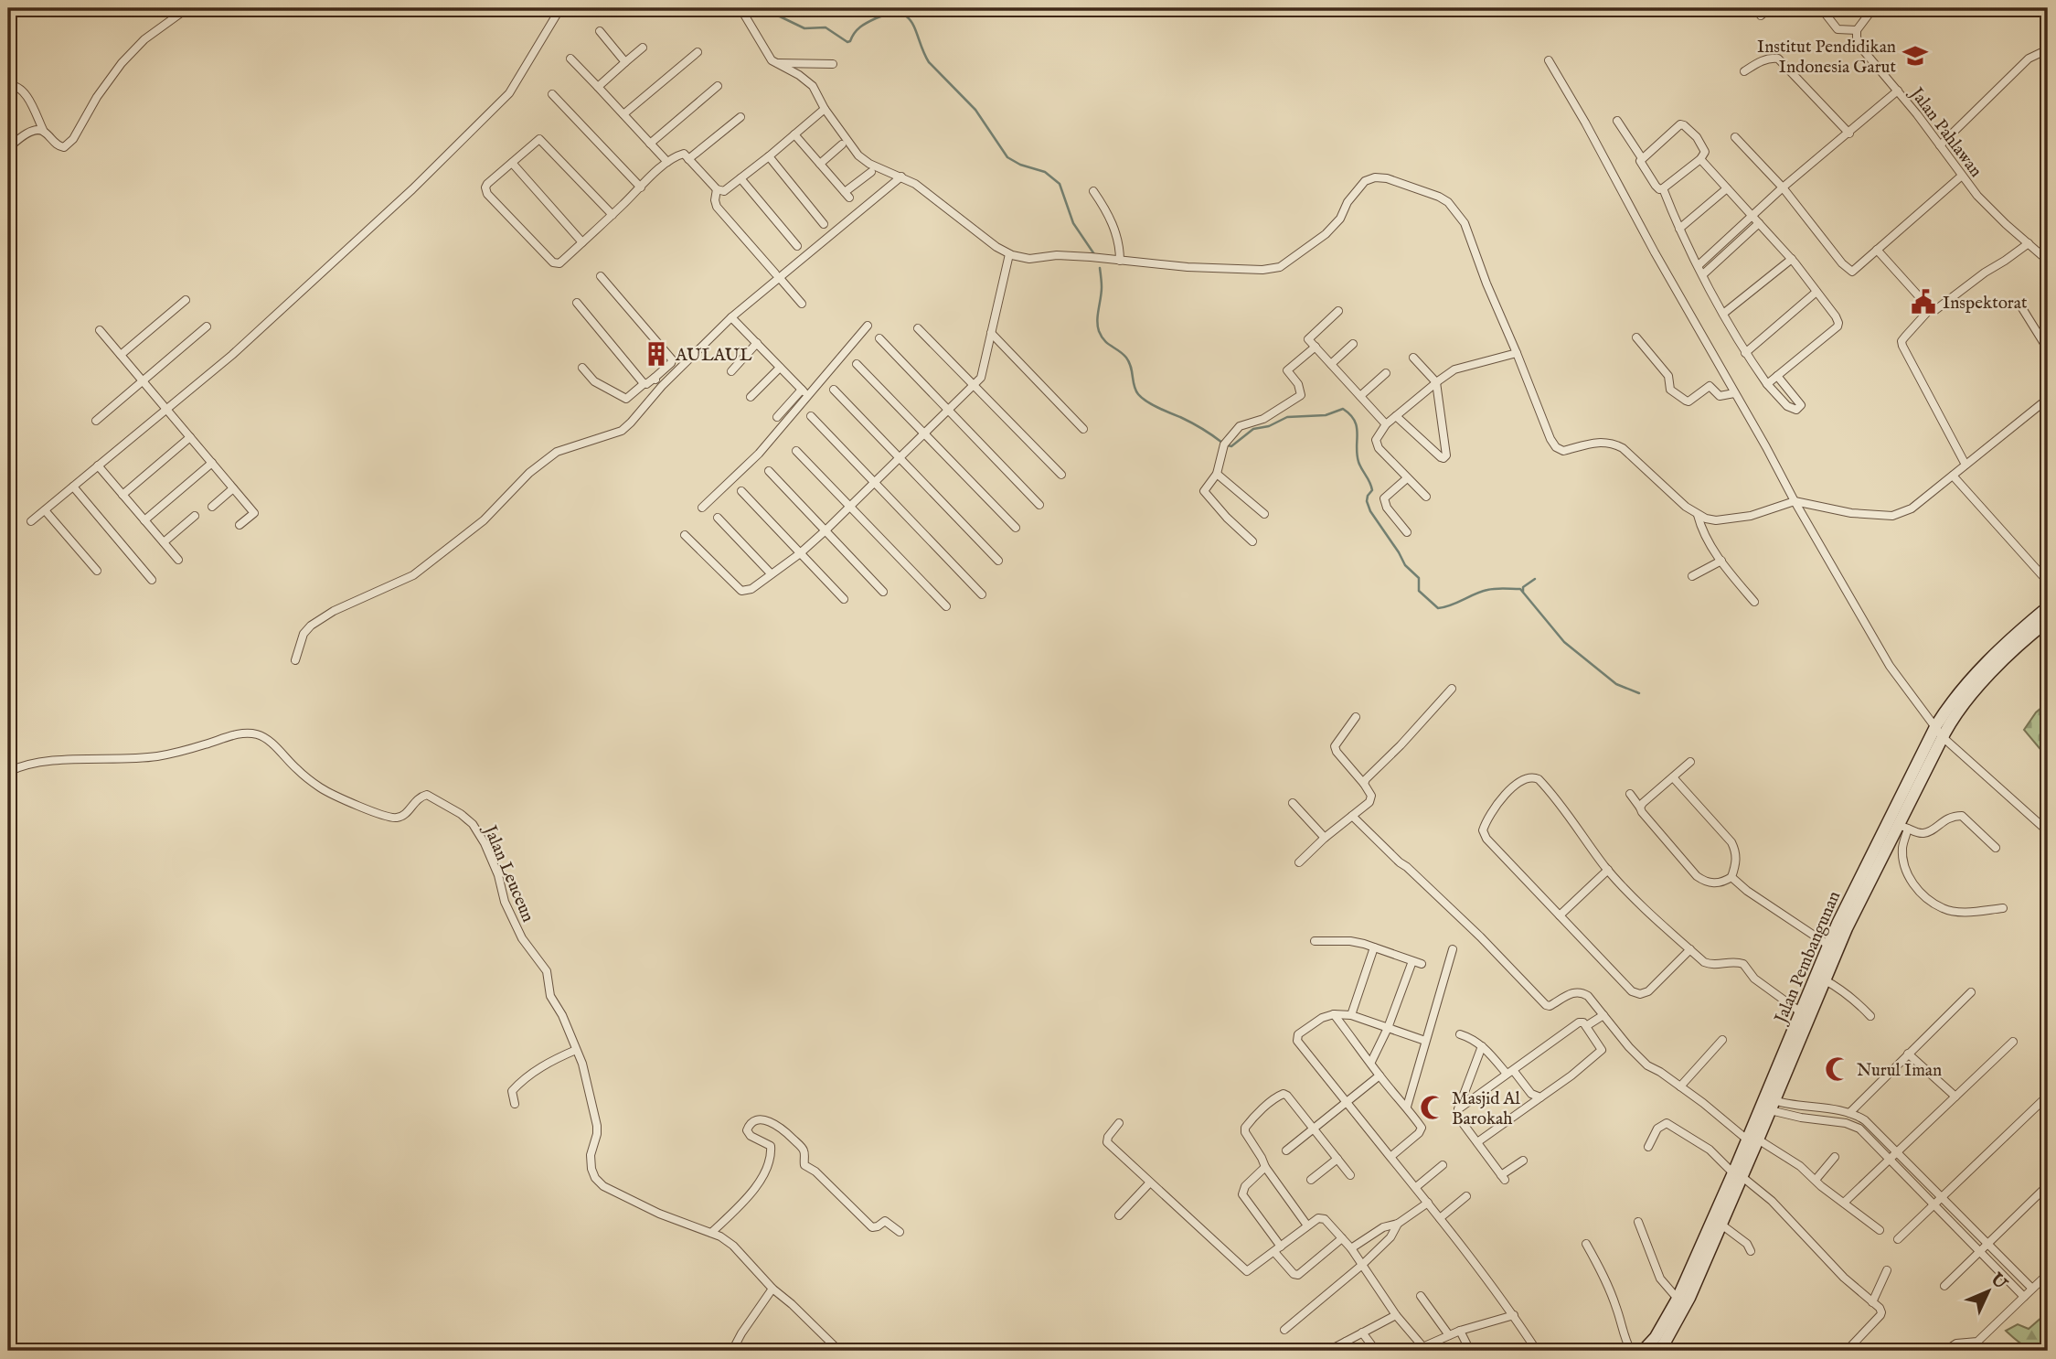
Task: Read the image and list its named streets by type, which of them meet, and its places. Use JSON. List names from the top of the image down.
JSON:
{
  "streets": {
    "main road": ["Jalan Pembangunan"],
    "street": ["Jalan Pahlawan", "Jalan Leuceun"]
  },
  "places": {
    "school or university": ["Institut Pendidikan Indonesia Garut"],
    "public building": ["Inspektorat"],
    "building": ["AULAUL"],
    "mosque": ["Nurul Iman", "Masjid Al Barokah"]
  },
  "north": "top right"
}
